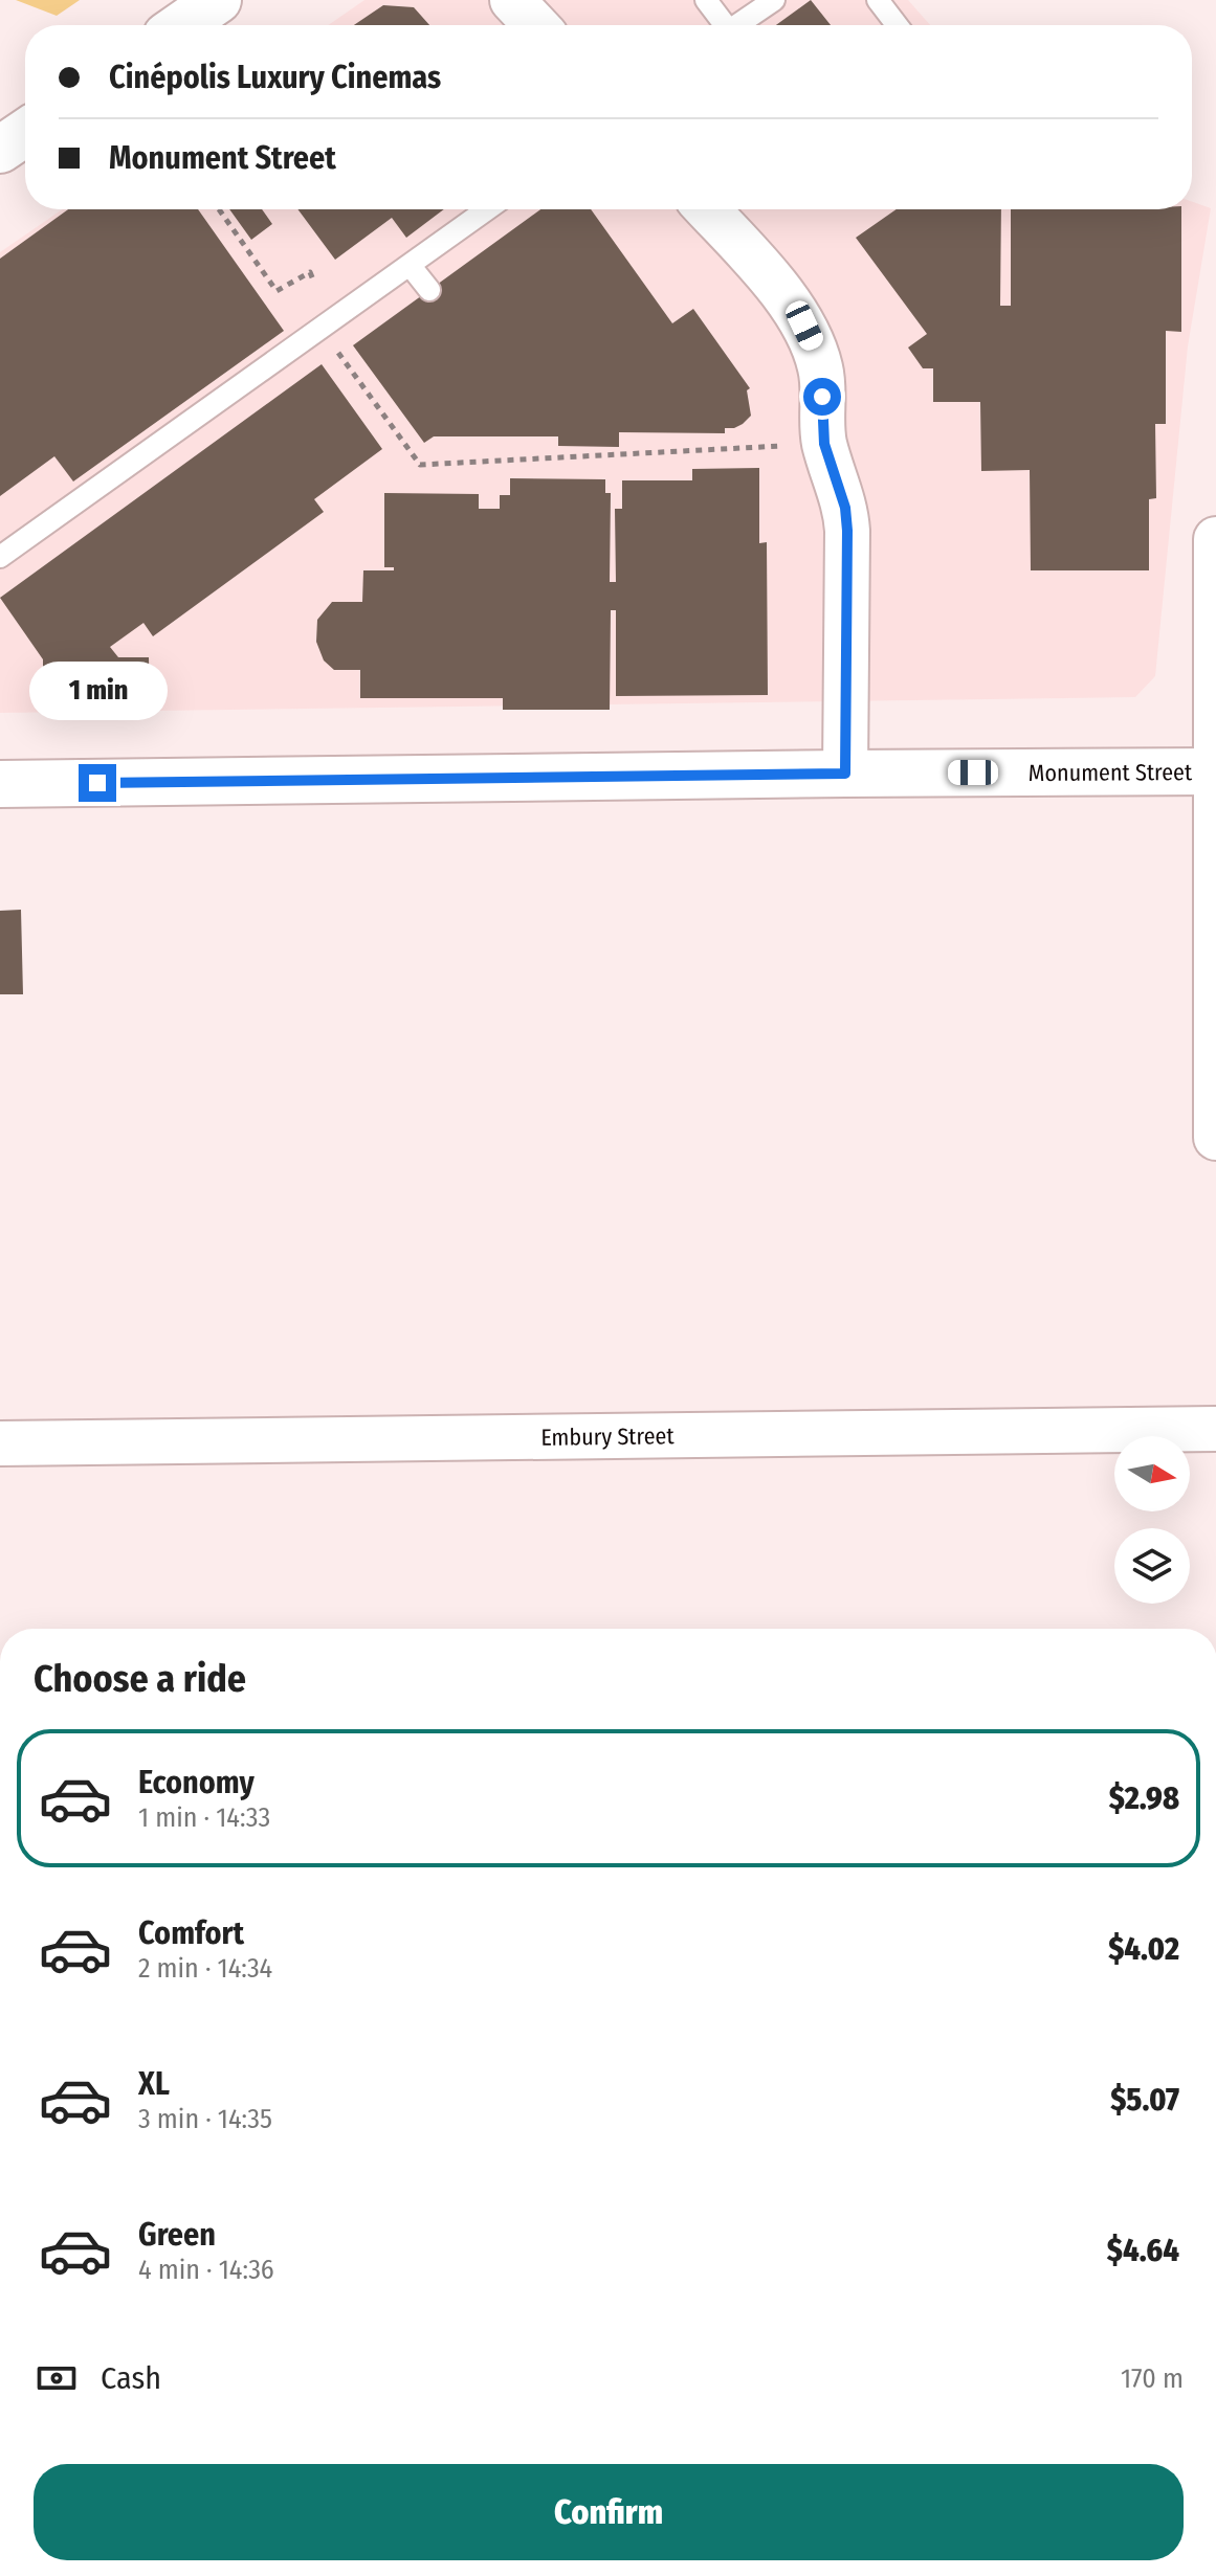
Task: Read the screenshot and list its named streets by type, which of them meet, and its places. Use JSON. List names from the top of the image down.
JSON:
{
  "streets": {
    "street": ["Monument Street", "Embury Street"]
  },
  "north": "right",
  "page": {
    "banner": ["Cinépolis Luxury Cinemas", "Monument Street"],
    "bubble": "1 min",
    "heading": "Choose a ride",
    "list": [
      {
        "name": "Economy",
        "note": "1 min · 14:33",
        "value": "$2.98"
      },
      {
        "name": "Comfort",
        "note": "2 min · 14:34",
        "value": "$4.02"
      },
      {
        "name": "XL",
        "note": "3 min · 14:35",
        "value": "$5.07"
      },
      {
        "name": "Green",
        "note": "4 min · 14:36",
        "value": "$4.64"
      }
    ],
    "pay": ["Cash", "170 m"],
    "buttons": "Confirm"
  }
}
